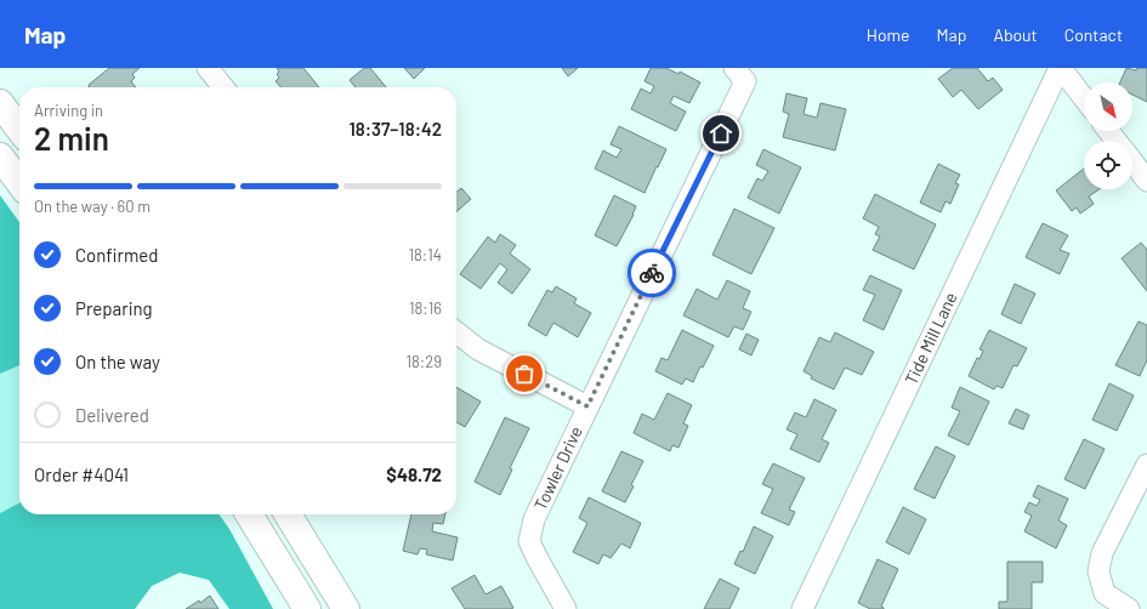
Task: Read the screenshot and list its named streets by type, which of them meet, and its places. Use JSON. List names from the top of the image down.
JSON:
{
  "streets": {
    "street": ["Tide Mill Lane", "Towler Drive"]
  },
  "north": "bottom right",
  "page": {
    "header": "Map",
    "nav": [
      "Home",
      "Map",
      "About",
      "Contact"
    ],
    "heading": ["2 min", "Arriving in", "18:37–18:42"],
    "panel": ["Order #4041", "$48.72"],
    "bar": "On the way · 60 m",
    "list": [
      ["Confirmed", "18:14"],
      ["Preparing", "18:16"],
      ["On the way", "18:29"],
      "Delivered"
    ]
  }
}
